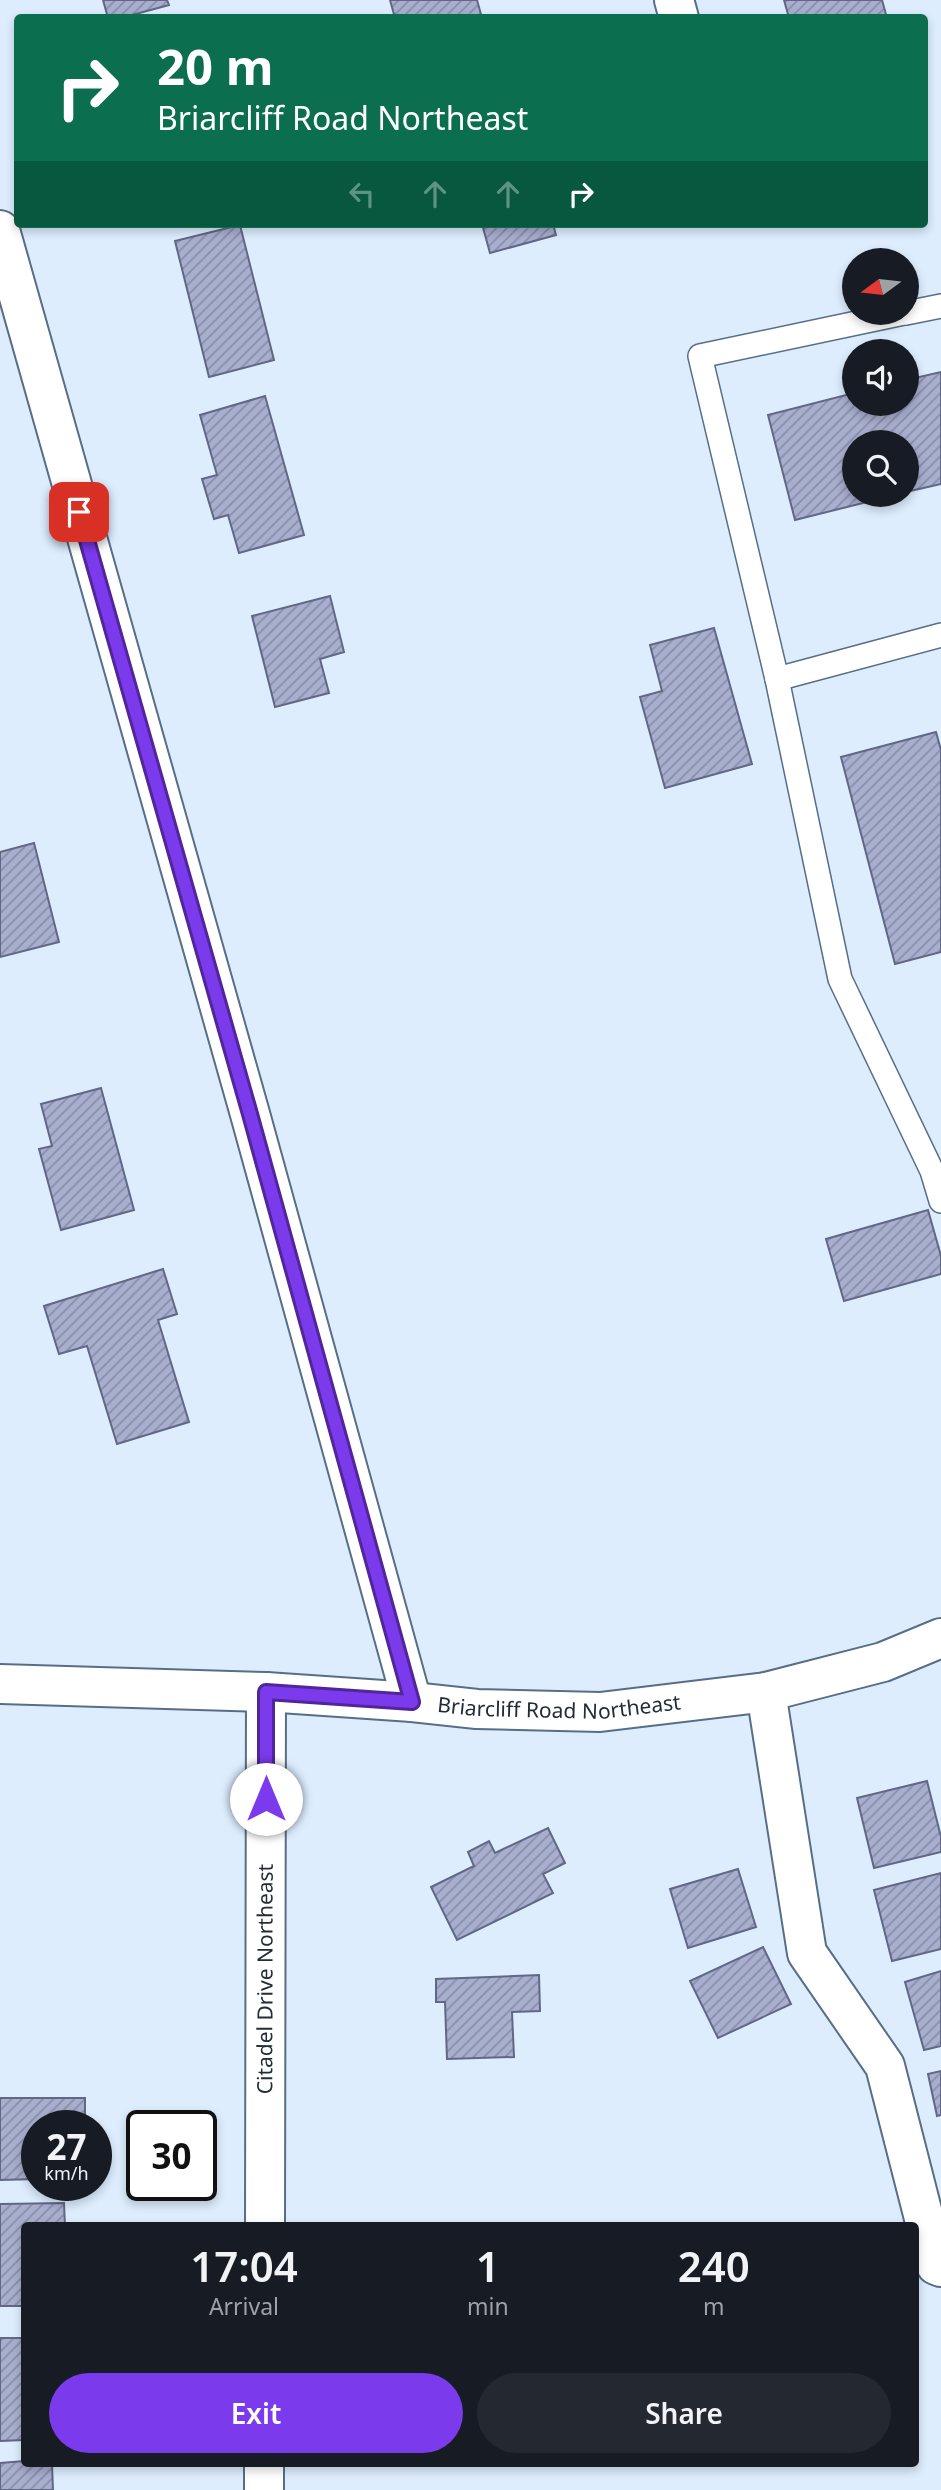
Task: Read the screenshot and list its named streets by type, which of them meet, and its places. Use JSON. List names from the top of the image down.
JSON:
{
  "streets": {
    "street": ["Briarcliff Road Northeast", "Citadel Drive Northeast"]
  },
  "crossings": [
    ["Briarcliff Road Northeast", "Citadel Drive Northeast"]
  ],
  "north": "left",
  "page": {
    "turn": ["20 m", "Briarcliff Road Northeast"],
    "speed": "27 km/h",
    "limit": "30",
    "eta": [
      "17:04",
      "Arrival",
      "1",
      "min",
      "240",
      "m"
    ],
    "buttons": ["Exit", "Share"]
  }
}
